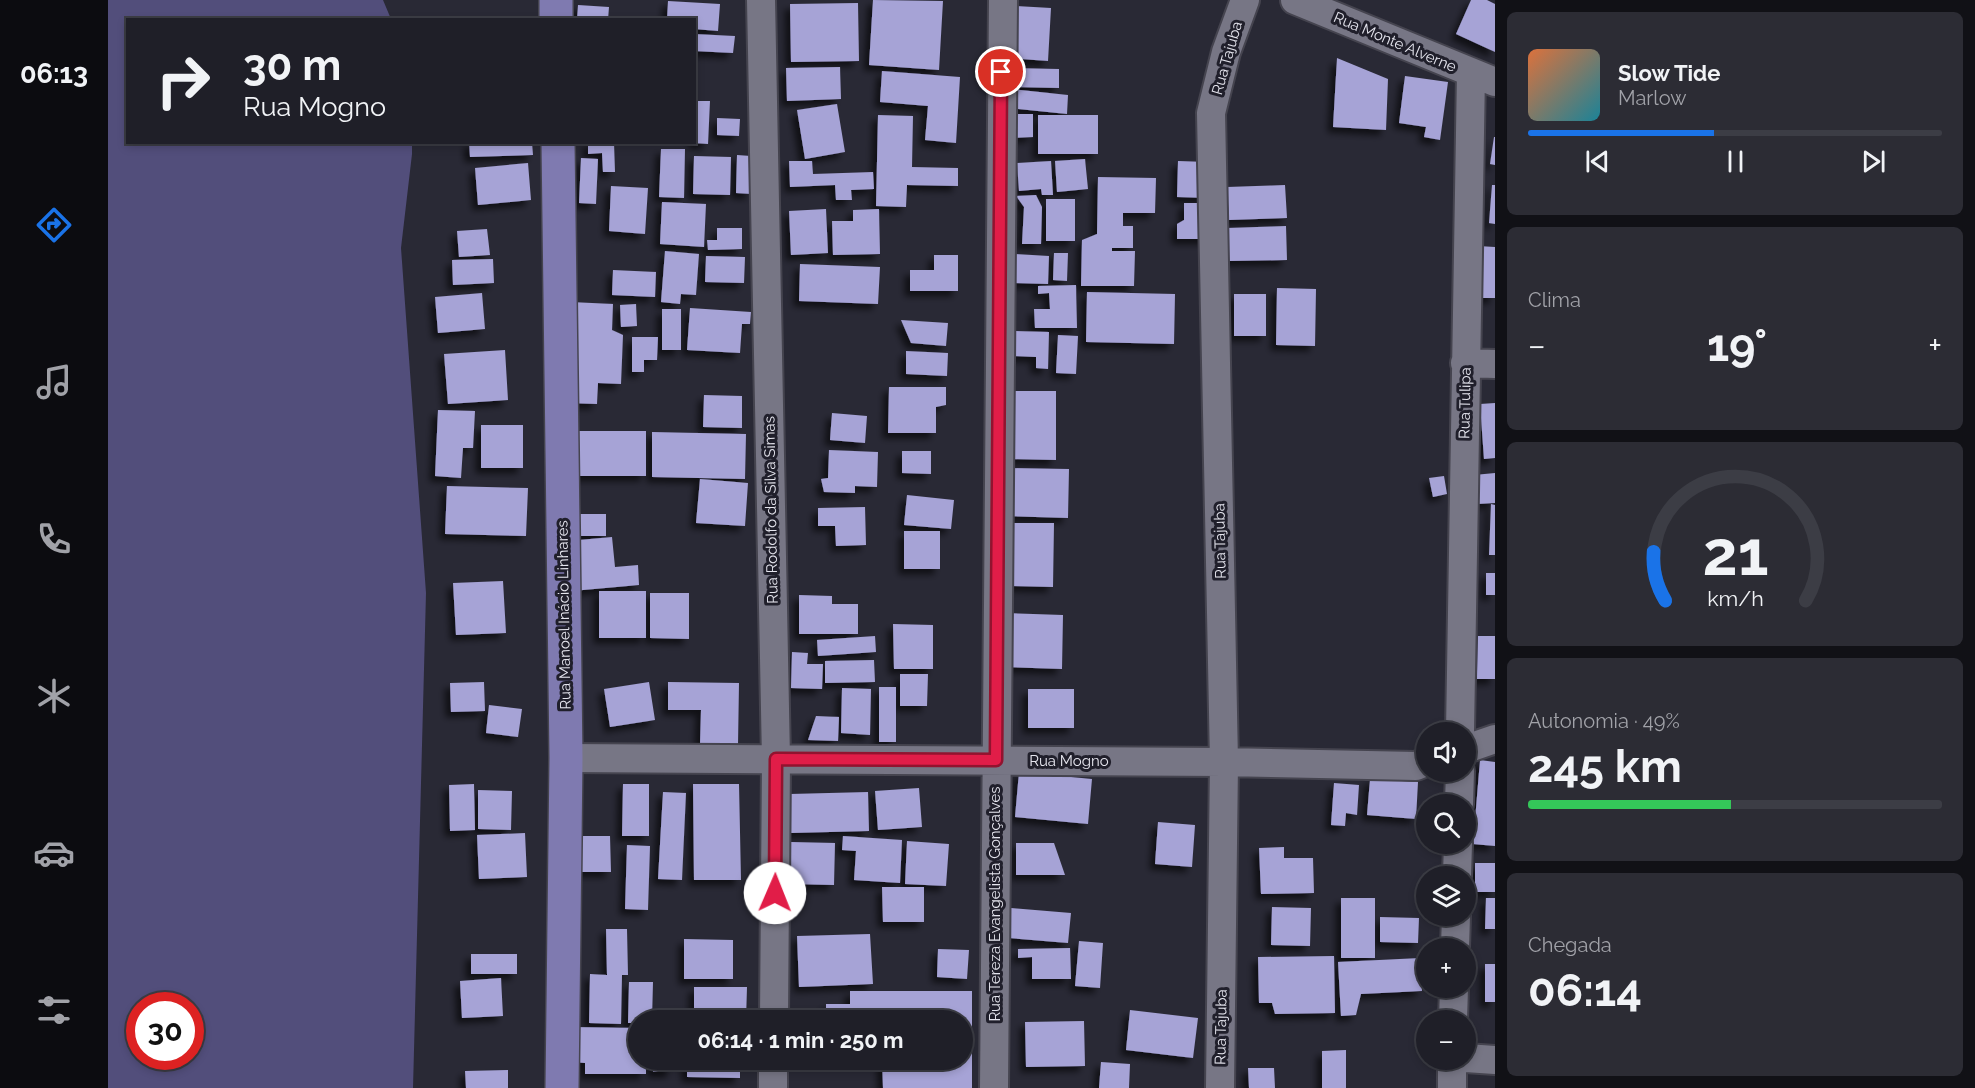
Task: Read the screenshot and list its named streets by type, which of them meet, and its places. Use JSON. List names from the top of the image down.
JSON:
{
  "streets": {
    "main road": ["Rua Manoel Inácio Linhares"],
    "street": [
      "Rua Monte Alverne",
      "Rua Tajuba",
      "Rua Tulipa",
      "Rua Rodolfo da Silva Simas",
      "Rua Mogno",
      "Rua Tereza Evangelista Gonçalves"
    ]
  },
  "crossings": [
    ["Rua Monte Alverne", "Rua Tulipa"],
    ["Rua Tajuba", "Rua Mogno"],
    ["Rua Rodolfo da Silva Simas", "Rua Mogno"],
    ["Rua Manoel Inácio Linhares", "Rua Mogno"],
    ["Rua Mogno", "Rua Tereza Evangelista Gonçalves"]
  ],
  "page": {
    "tabs": "06:13",
    "turn": ["30 m", "Rua Mogno"],
    "song": ["Slow Tide", "Marlow"],
    "tile": [
      "Clima",
      ["Autonomia · 49%", "245 km"],
      ["Chegada", "06:14"]
    ],
    "heat": ["−", "19°", "+"],
    "map_buttons": ["+", "−"],
    "limit": "30",
    "trip": "06:14 · 1 min · 250 m",
    "gauge": ["21", "km/h"]
  }
}
